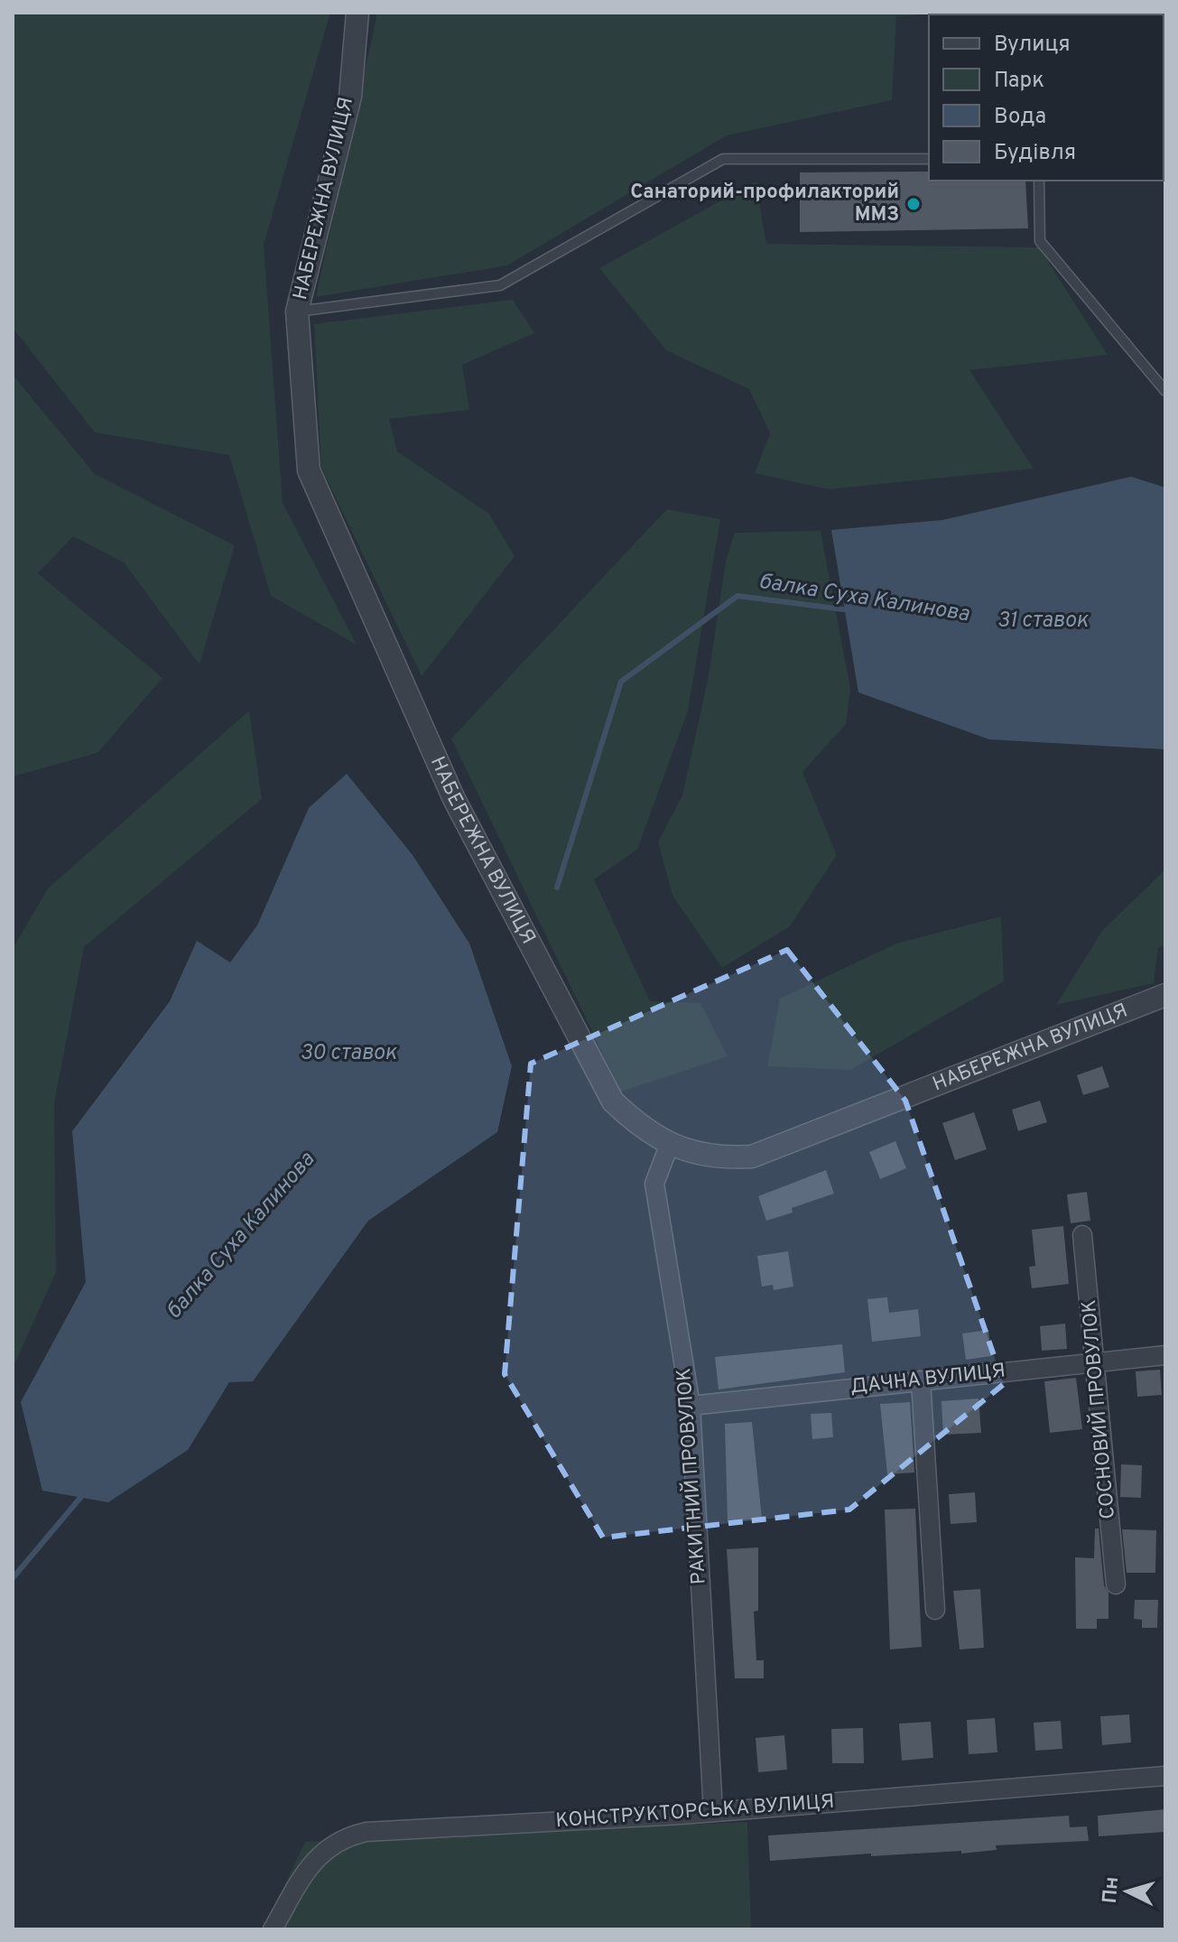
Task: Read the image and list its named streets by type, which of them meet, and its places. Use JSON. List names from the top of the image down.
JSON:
{
  "streets": {
    "street": [
      "НАБЕРЕЖНА ВУЛИЦЯ",
      "ДАЧНА ВУЛИЦЯ",
      "СОСНОВИЙ ПРОВУЛОК",
      "РАКИТНИЙ ПРОВУЛОК",
      "КОНСТРУКТОРСЬКА ВУЛИЦЯ"
    ]
  },
  "crossings": [
    ["НАБЕРЕЖНА ВУЛИЦЯ", "РАКИТНИЙ ПРОВУЛОК"],
    ["ДАЧНА ВУЛИЦЯ", "СОСНОВИЙ ПРОВУЛОК"],
    ["ДАЧНА ВУЛИЦЯ", "РАКИТНИЙ ПРОВУЛОК"],
    ["РАКИТНИЙ ПРОВУЛОК", "КОНСТРУКТОРСЬКА ВУЛИЦЯ"]
  ],
  "water": ["балка Суха Калинова", "31 ставок", "30 ставок"],
  "places": ["Санаторий-профилакторий ММЗ"],
  "legend": [
    "Вулиця",
    "Парк",
    "Вода",
    "Будівля"
  ],
  "north": "left"
}
